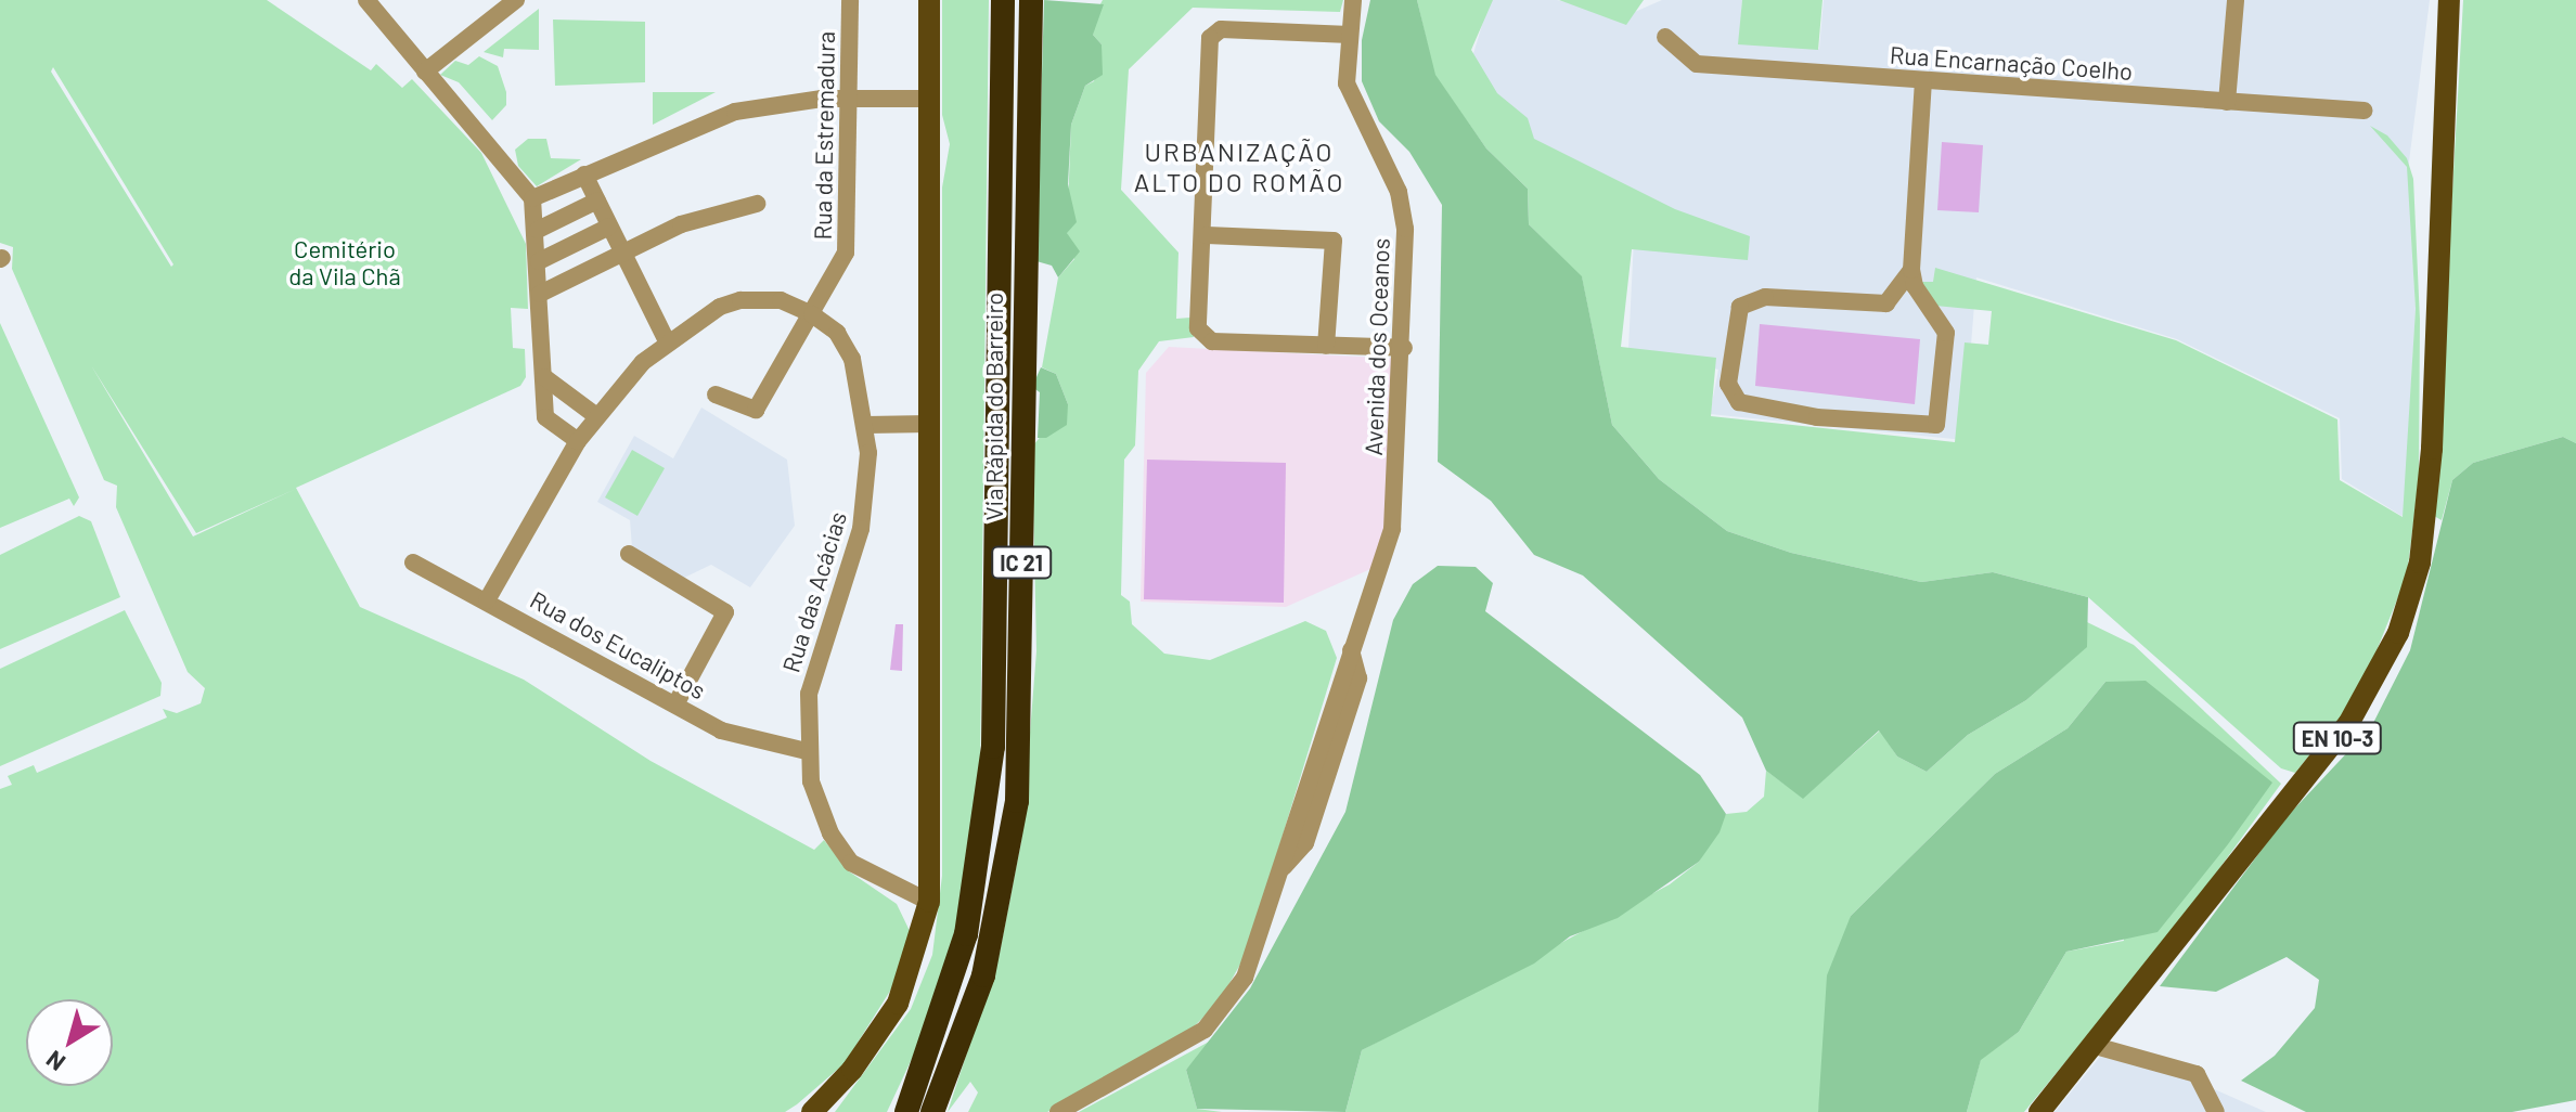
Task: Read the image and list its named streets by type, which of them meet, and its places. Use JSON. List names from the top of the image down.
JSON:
{
  "streets": {
    "highway": ["Via Rápida do Barreiro", "IC 21"],
    "main road": ["EN 10-3"],
    "street": [
      "Rua Encarnação Coelho",
      "Rua da Estremadura",
      "Avenida dos Oceanos",
      "Rua das Acácias",
      "Rua dos Eucaliptos"
    ]
  },
  "crossings": [
    ["Rua da Estremadura", "Rua das Acácias"],
    ["Rua das Acácias", "Rua dos Eucaliptos"]
  ],
  "districts": ["URBANIZAÇÃO ALTO DO ROMÃO"],
  "parks": ["Cemitério da Vila Chã"],
  "north": "bottom left"
}
